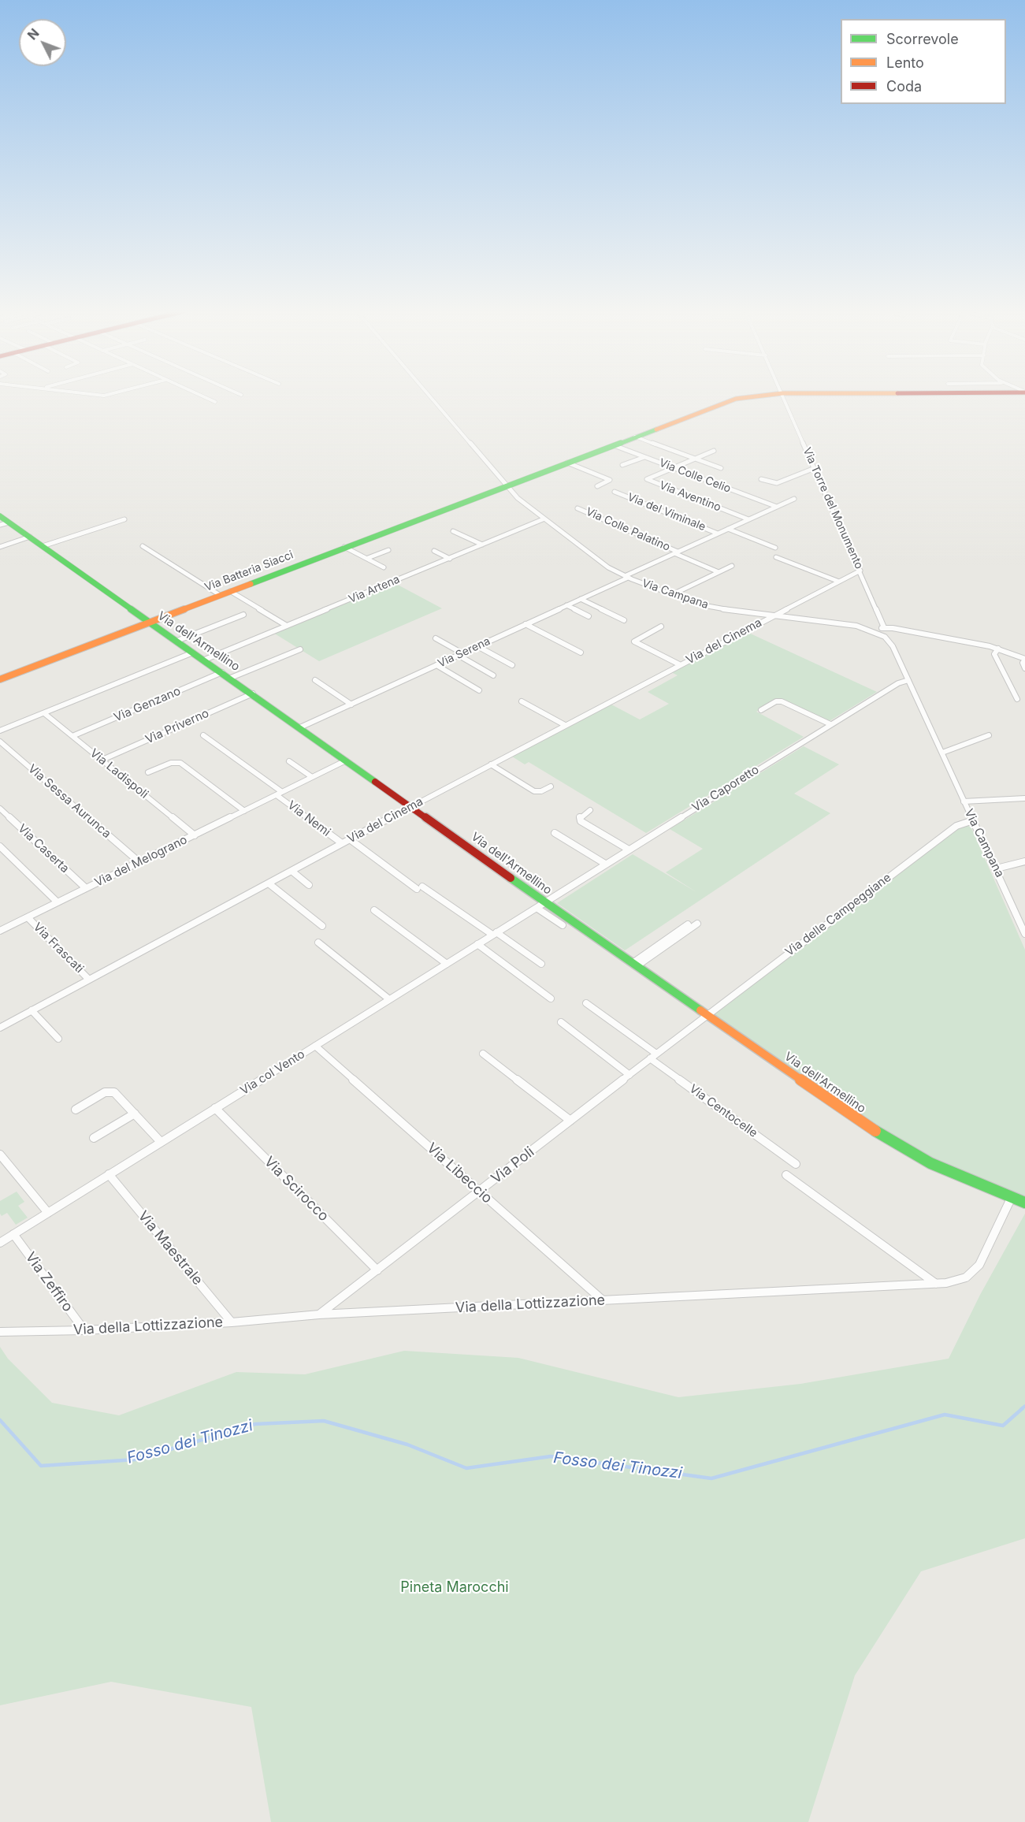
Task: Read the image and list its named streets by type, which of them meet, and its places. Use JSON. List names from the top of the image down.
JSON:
{
  "streets": {
    "street": [
      "Via Colle Celio",
      "Via Aventino",
      "Via Torre del Monumento",
      "Via del Viminale",
      "Via Colle Palatino",
      "Via Batteria Siacci",
      "Via Artena",
      "Via Campana",
      "Via dell'Armellino",
      "Via del Cinema",
      "Via Serena",
      "Via Genzano",
      "Via Priverno",
      "Via Ladispoli",
      "Via Caporetto",
      "Via Sessa Aurunca",
      "Via Nemi",
      "Via Caserta",
      "Via del Melograno",
      "Via delle Campeggiane",
      "Via Frascati",
      "Via col Vento",
      "Via Centocelle",
      "Via Poli",
      "Via Libeccio",
      "Via Scirocco",
      "Via Maestrale",
      "Via Zeffiro",
      "Via della Lottizzazione"
    ]
  },
  "crossings": [
    ["Via Colle Celio", "Via Aventino"],
    ["Via Colle Celio", "Via Batteria Siacci"],
    ["Via Colle Celio", "Via Serena"],
    ["Via Aventino", "Via Serena"],
    ["Via Torre del Monumento", "Via del Cinema"],
    ["Via del Viminale", "Via Serena"],
    ["Via Colle Palatino", "Via Serena"],
    ["Via Batteria Siacci", "Via Campana"],
    ["Via Batteria Siacci", "Via dell'Armellino"],
    ["Via Artena", "Via Campana"],
    ["Via Artena", "Via dell'Armellino"],
    ["Via Campana", "Via del Cinema"],
    ["Via Campana", "Via Serena"],
    ["Via Campana", "Via Caporetto"],
    ["Via Campana", "Via delle Campeggiane"],
    ["Via dell'Armellino", "Via del Cinema"],
    ["Via dell'Armellino", "Via Serena"],
    ["Via dell'Armellino", "Via Genzano"],
    ["Via dell'Armellino", "Via Priverno"],
    ["Via dell'Armellino", "Via Caporetto"],
    ["Via dell'Armellino", "Via del Melograno"],
    ["Via dell'Armellino", "Via delle Campeggiane"],
    ["Via dell'Armellino", "Via col Vento"],
    ["Via dell'Armellino", "Via Poli"],
    ["Via dell'Armellino", "Via della Lottizzazione"],
    ["Via del Cinema", "Via Nemi"],
    ["Via del Cinema", "Via Frascati"],
    ["Via Genzano", "Via Ladispoli"],
    ["Via Priverno", "Via Ladispoli"],
    ["Via Ladispoli", "Via del Melograno"],
    ["Via Caporetto", "Via col Vento"],
    ["Via Sessa Aurunca", "Via del Melograno"],
    ["Via Nemi", "Via del Melograno"],
    ["Via Caserta", "Via del Melograno"],
    ["Via del Melograno", "Via Frascati"],
    ["Via delle Campeggiane", "Via Poli"],
    ["Via col Vento", "Via Libeccio"],
    ["Via col Vento", "Via Scirocco"],
    ["Via col Vento", "Via Maestrale"],
    ["Via col Vento", "Via Zeffiro"],
    ["Via Centocelle", "Via Poli"],
    ["Via Poli", "Via Libeccio"],
    ["Via Poli", "Via Scirocco"],
    ["Via Poli", "Via della Lottizzazione"],
    ["Via Libeccio", "Via della Lottizzazione"],
    ["Via Maestrale", "Via della Lottizzazione"],
    ["Via Zeffiro", "Via della Lottizzazione"]
  ],
  "water": ["Fosso dei Tinozzi"],
  "parks": ["Pineta Marocchi"],
  "legend": ["Scorrevole", "Lento", "Coda"],
  "north": "top left"
}
